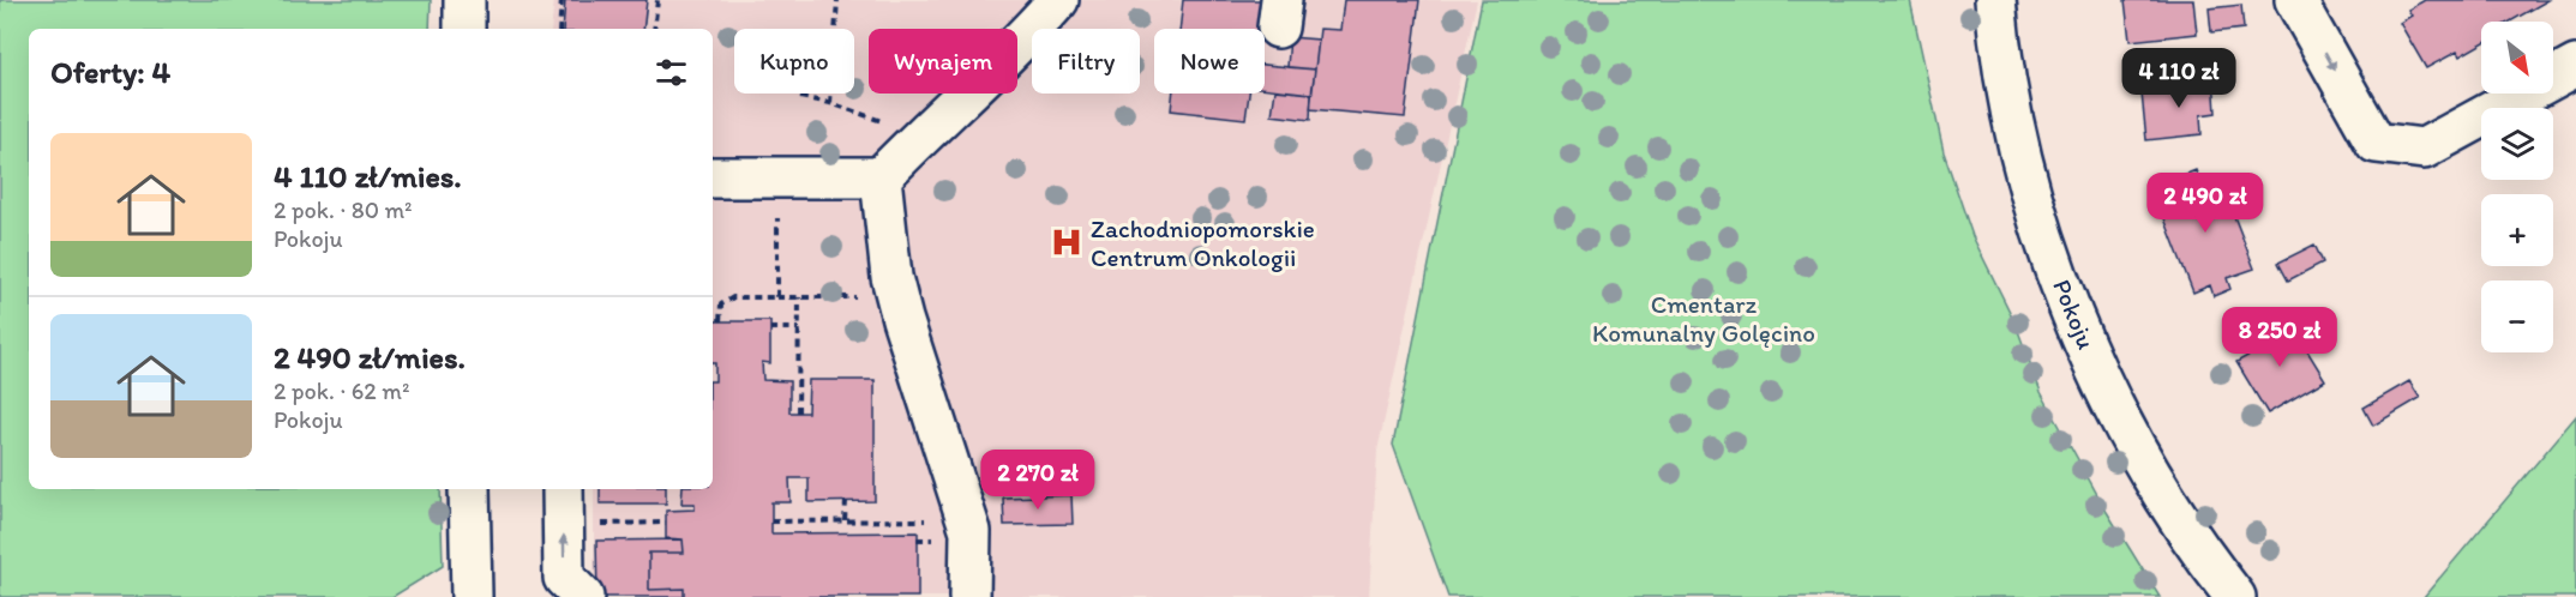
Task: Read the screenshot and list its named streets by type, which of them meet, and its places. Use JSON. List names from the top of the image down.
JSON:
{
  "streets": {
    "street": ["Pokoju"]
  },
  "parks": ["Cmentarz Komunalny Golęcino"],
  "places": {
    "hospital": ["Zachodniopomorskie Centrum Onkologii"]
  },
  "north": "bottom right",
  "page": {
    "map_buttons": ["+", "−"],
    "chip": [
      "Kupno",
      "Wynajem",
      "Filtry",
      "Nowe"
    ],
    "heading": "Oferty: 4",
    "price": [
      "4 110 zł",
      "2 490 zł",
      "8 250 zł",
      "2 270 zł"
    ],
    "list": [
      {
        "name": "4 110 zł/mies.",
        "note": "2 pok. · 80 m² · Pokoju"
      },
      {
        "name": "2 490 zł/mies.",
        "note": "2 pok. · 62 m² · Pokoju"
      }
    ]
  }
}
